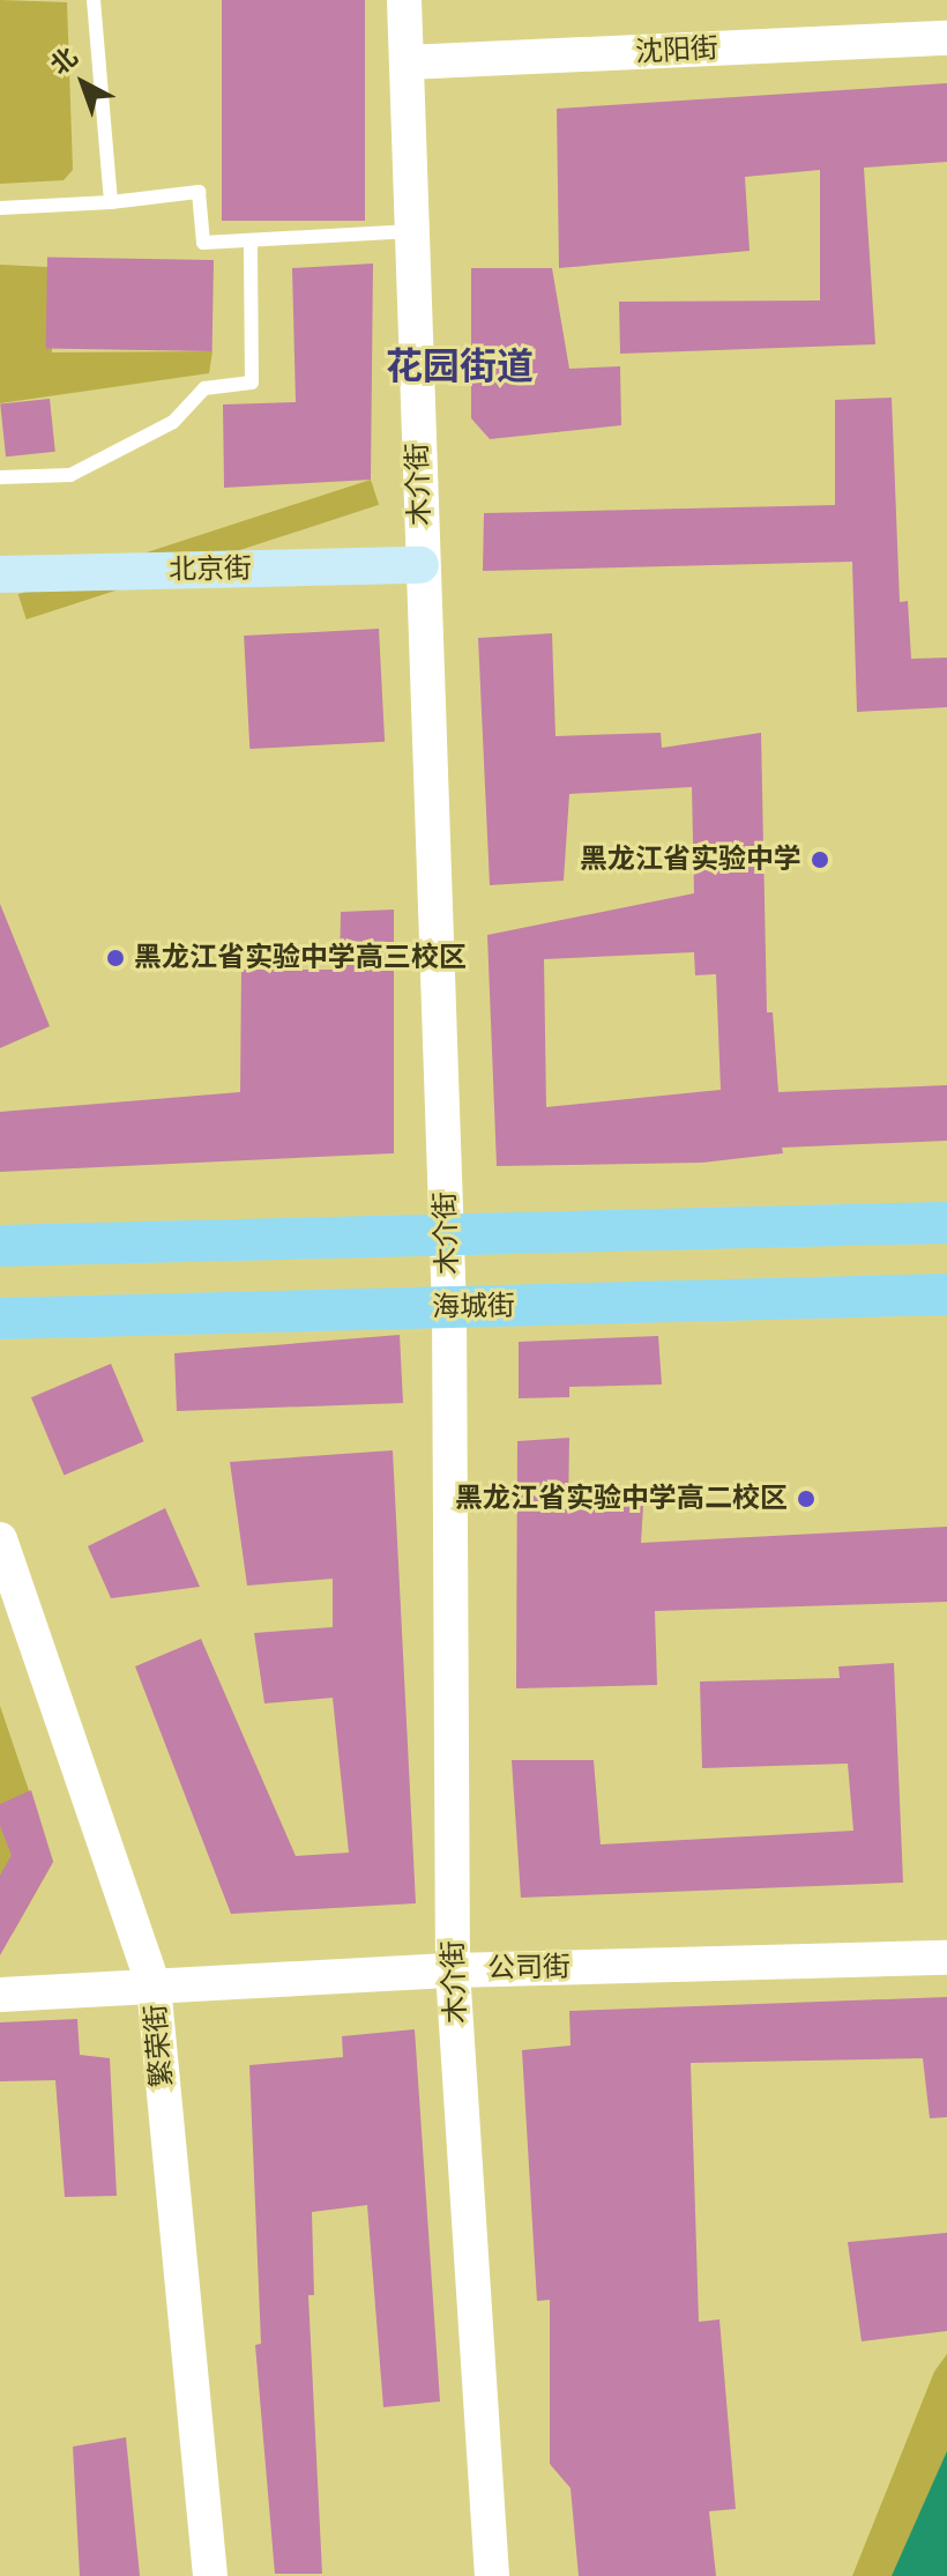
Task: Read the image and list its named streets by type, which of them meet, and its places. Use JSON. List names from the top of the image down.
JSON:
{
  "streets": {
    "main road": ["北京街", "海城街"],
    "street": [
      "沈阳街",
      "木介街",
      "公司街",
      "繁荣街"
    ]
  },
  "crossings": [
    ["沈阳街", "木介街"],
    ["木介街", "北京街"],
    ["木介街", "海城街"],
    ["木介街", "公司街"],
    ["公司街", "繁荣街"]
  ],
  "districts": ["花园街道"],
  "places": ["黑龙江省实验中学", "黑龙江省实验中学高三校区", "黑龙江省实验中学高二校区"],
  "north": "top left"
}
